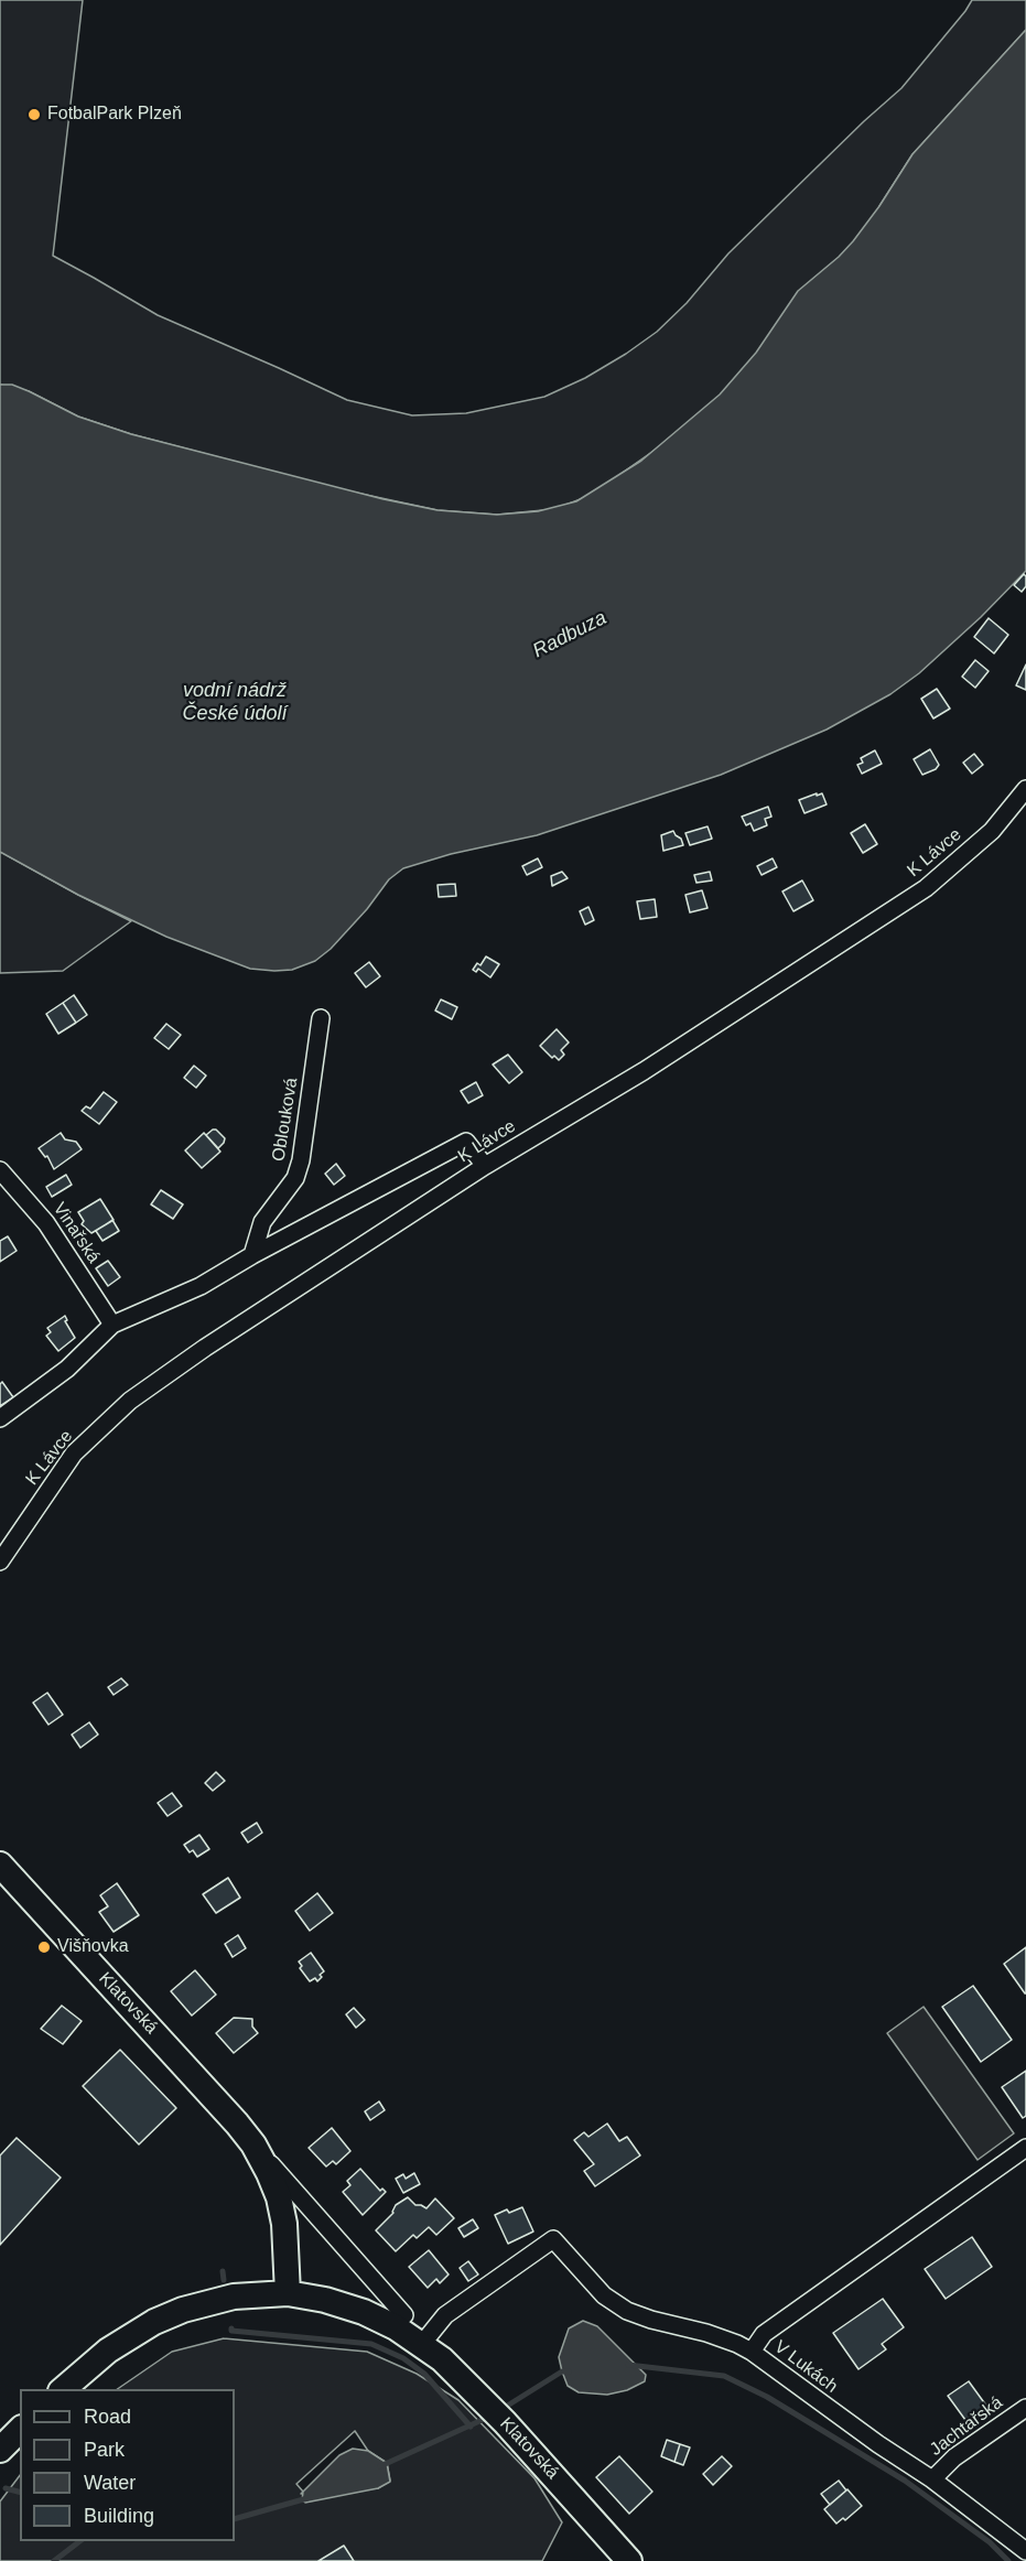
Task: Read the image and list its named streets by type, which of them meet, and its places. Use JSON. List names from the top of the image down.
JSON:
{
  "streets": {
    "main road": ["Klatovská"],
    "street": [
      "K Lávce",
      "Oblouková",
      "Vinařská",
      "V Lukách",
      "Jachtařská"
    ]
  },
  "crossings": [
    ["Klatovská", "V Lukách"],
    ["V Lukách", "Jachtařská"]
  ],
  "water": ["Radbuza", "vodní nádrž České údolí"],
  "places": ["FotbalPark Plzeň", "Višňovka"],
  "legend": [
    "Road",
    "Park",
    "Water",
    "Building"
  ]
}
